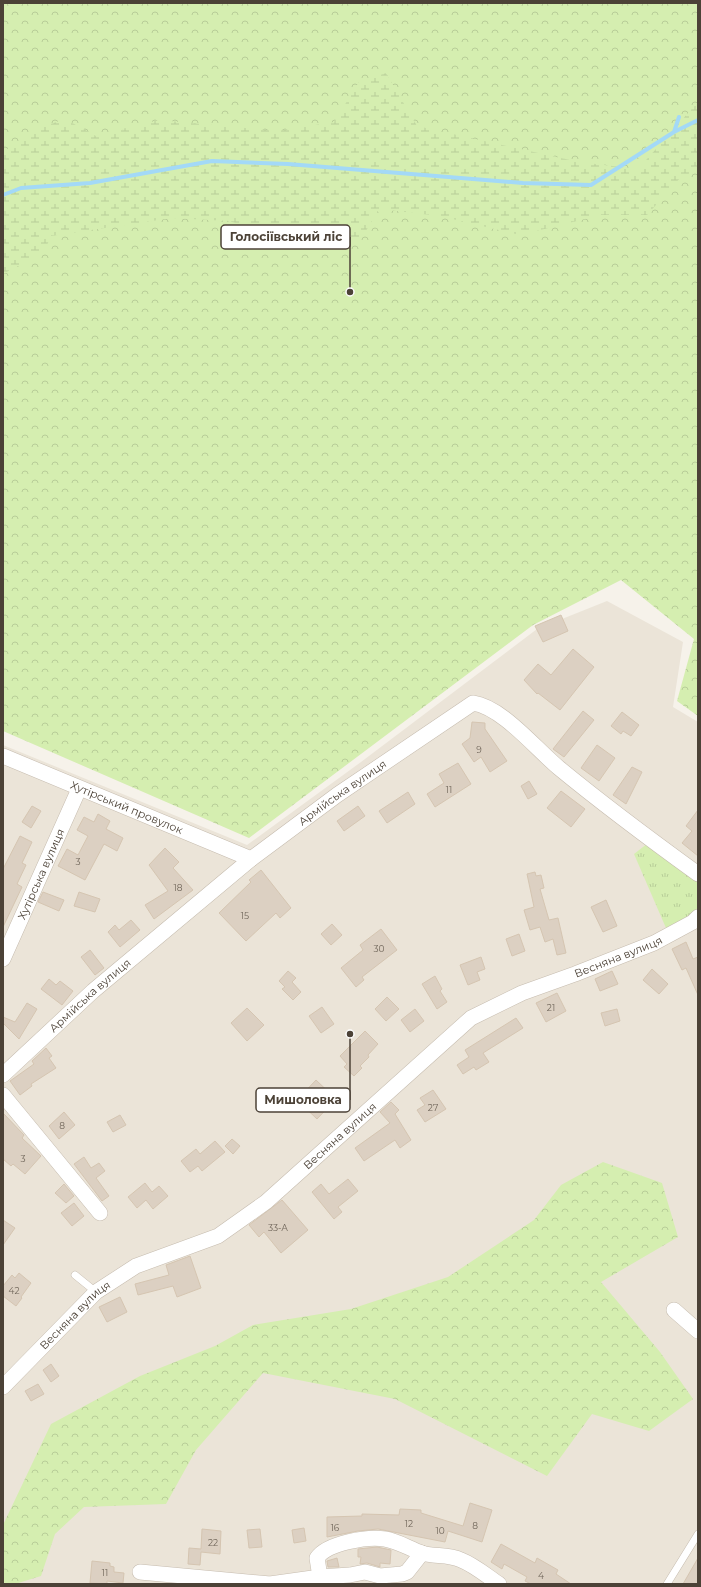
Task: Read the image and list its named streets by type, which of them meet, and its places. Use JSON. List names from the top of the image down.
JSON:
{
  "streets": {
    "street": [
      "Армійська вулиця",
      "Хутірський провулок",
      "Хутірська вулиця",
      "Весняна вулиця"
    ]
  },
  "crossings": [
    ["Армійська вулиця", "Хутірський провулок"],
    ["Хутірський провулок", "Хутірська вулиця"]
  ],
  "places": ["Голосіївський ліс", "Мишоловка"],
  "house_numbers": [
    "9",
    "11",
    "3",
    "18",
    "15",
    "30",
    "21",
    "27",
    "8",
    "3",
    "33-А",
    "42",
    "12",
    "8",
    "16",
    "10",
    "22",
    "11",
    "4"
  ]
}
